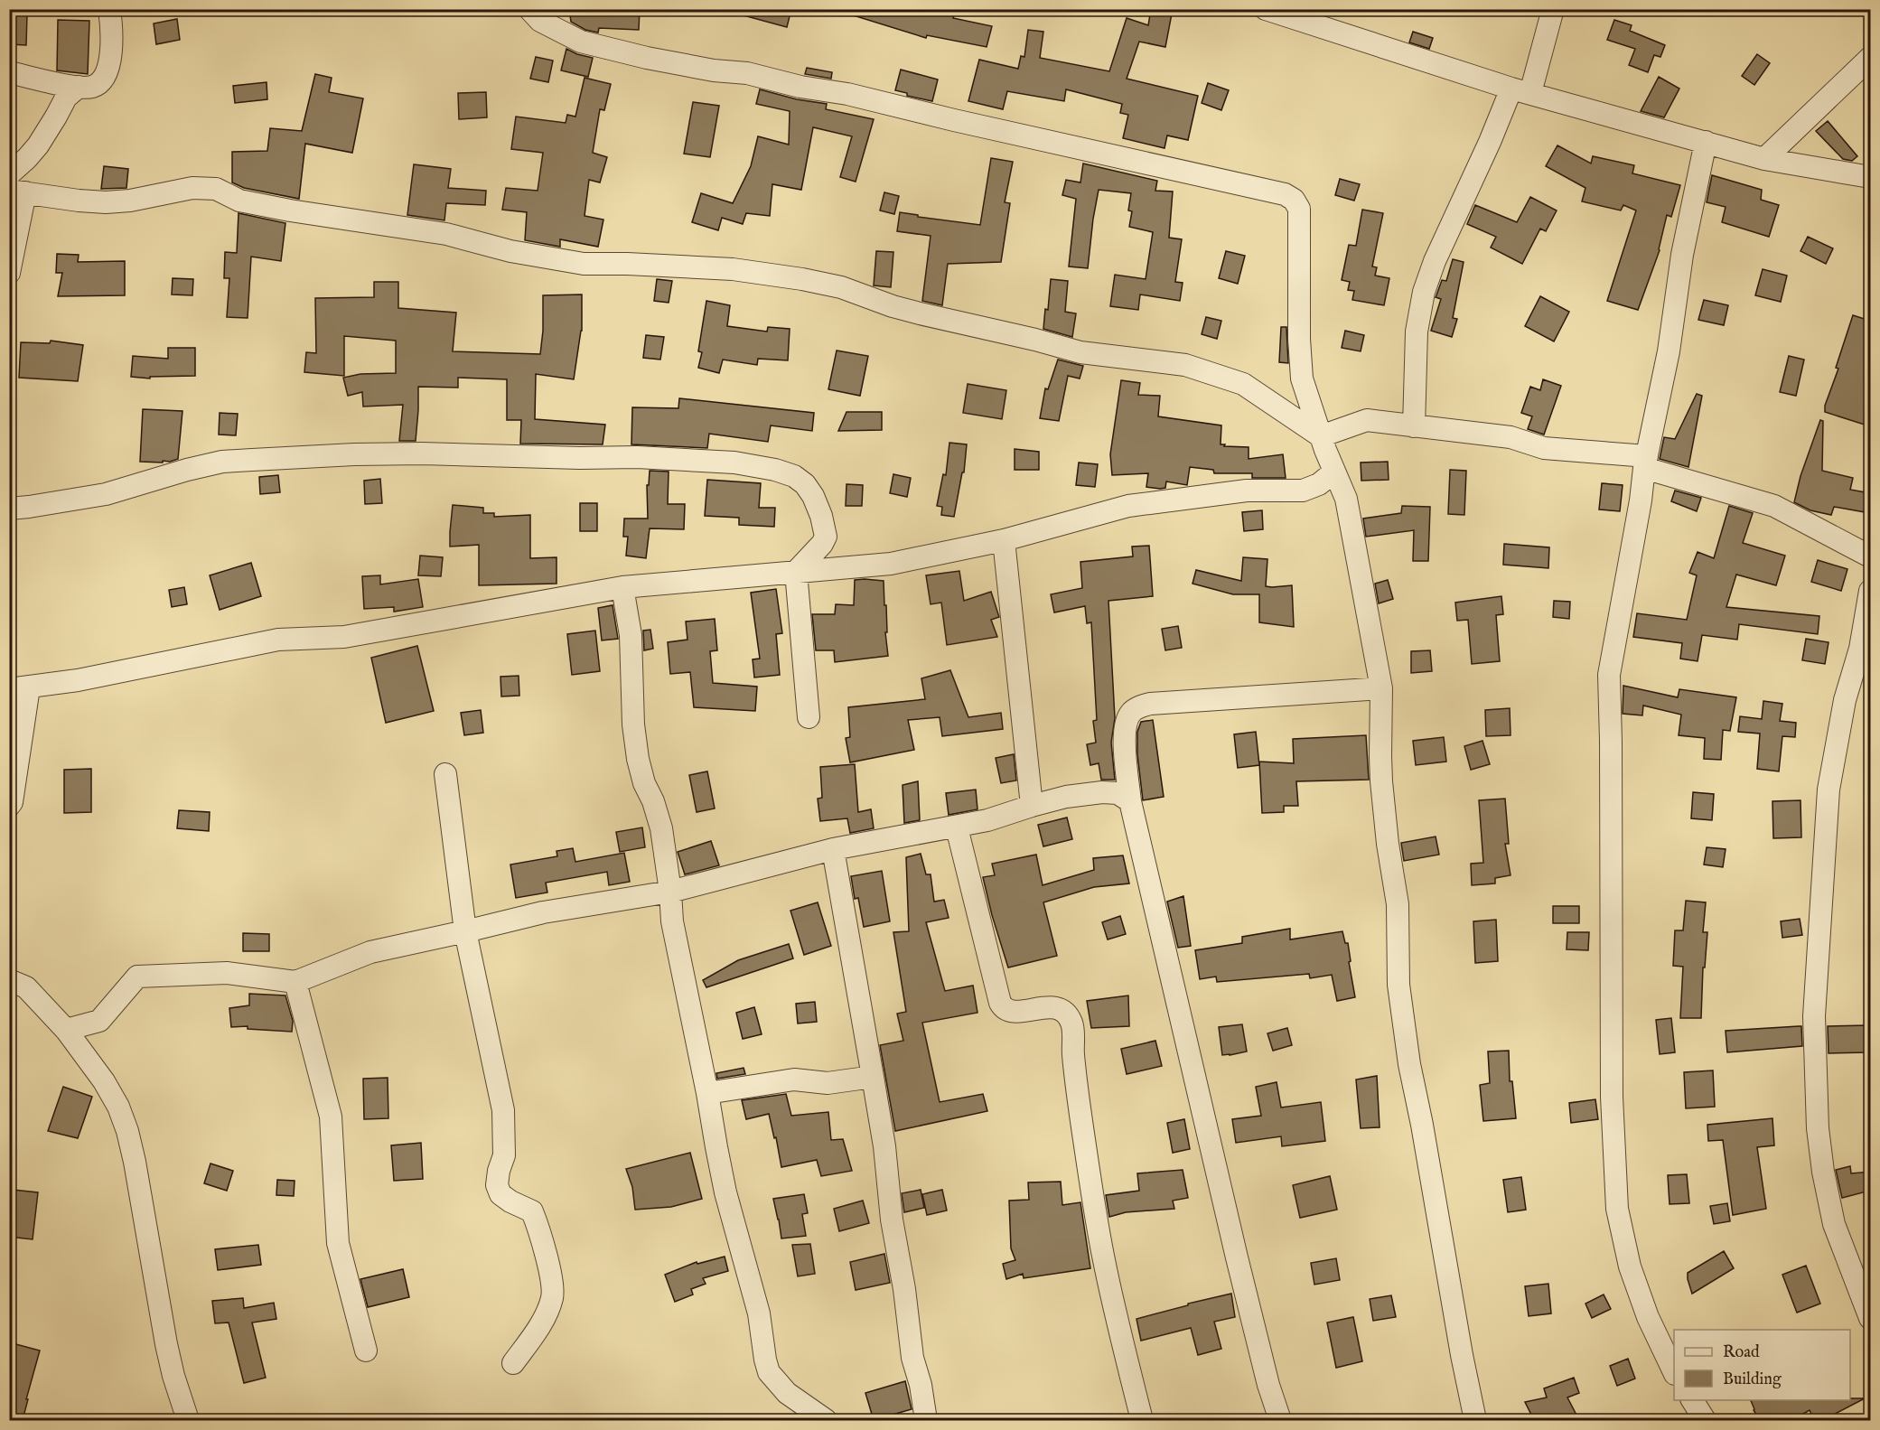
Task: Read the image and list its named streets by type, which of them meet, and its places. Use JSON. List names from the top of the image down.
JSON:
{
  "legend": ["Road", "Building"]
}
